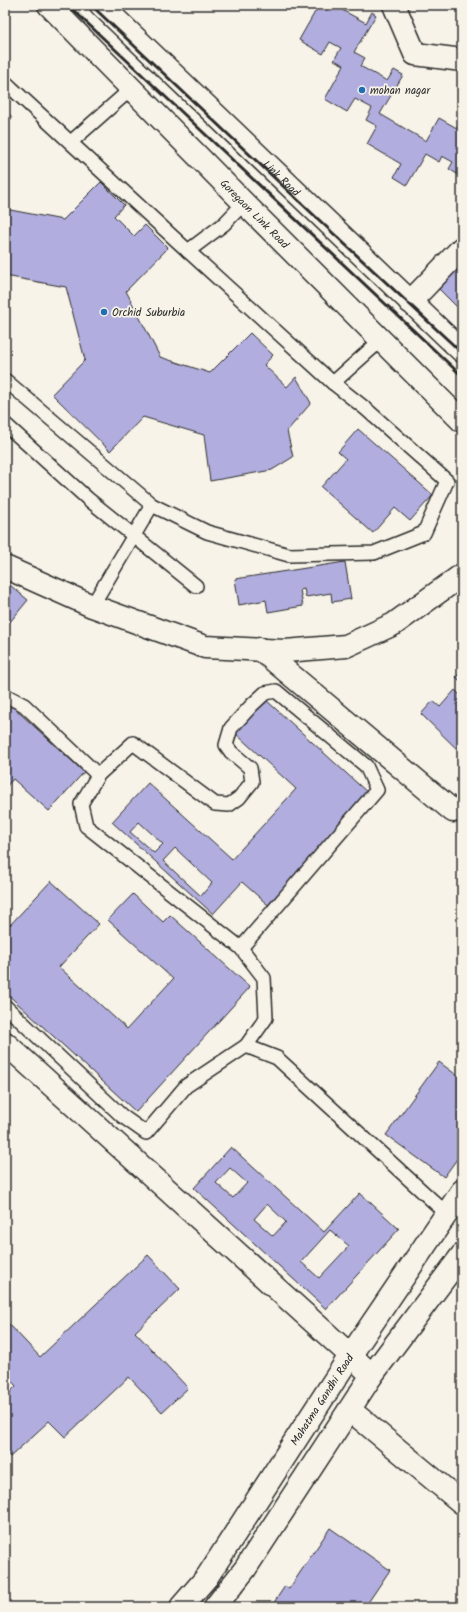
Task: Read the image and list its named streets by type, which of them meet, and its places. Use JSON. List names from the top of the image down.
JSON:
{
  "streets": {
    "main road": ["Link Road", "Goregaon Link Road", "Mahatma Gandhi Road"]
  },
  "places": ["mohan nagar", "Orchid Suburbia"]
}
